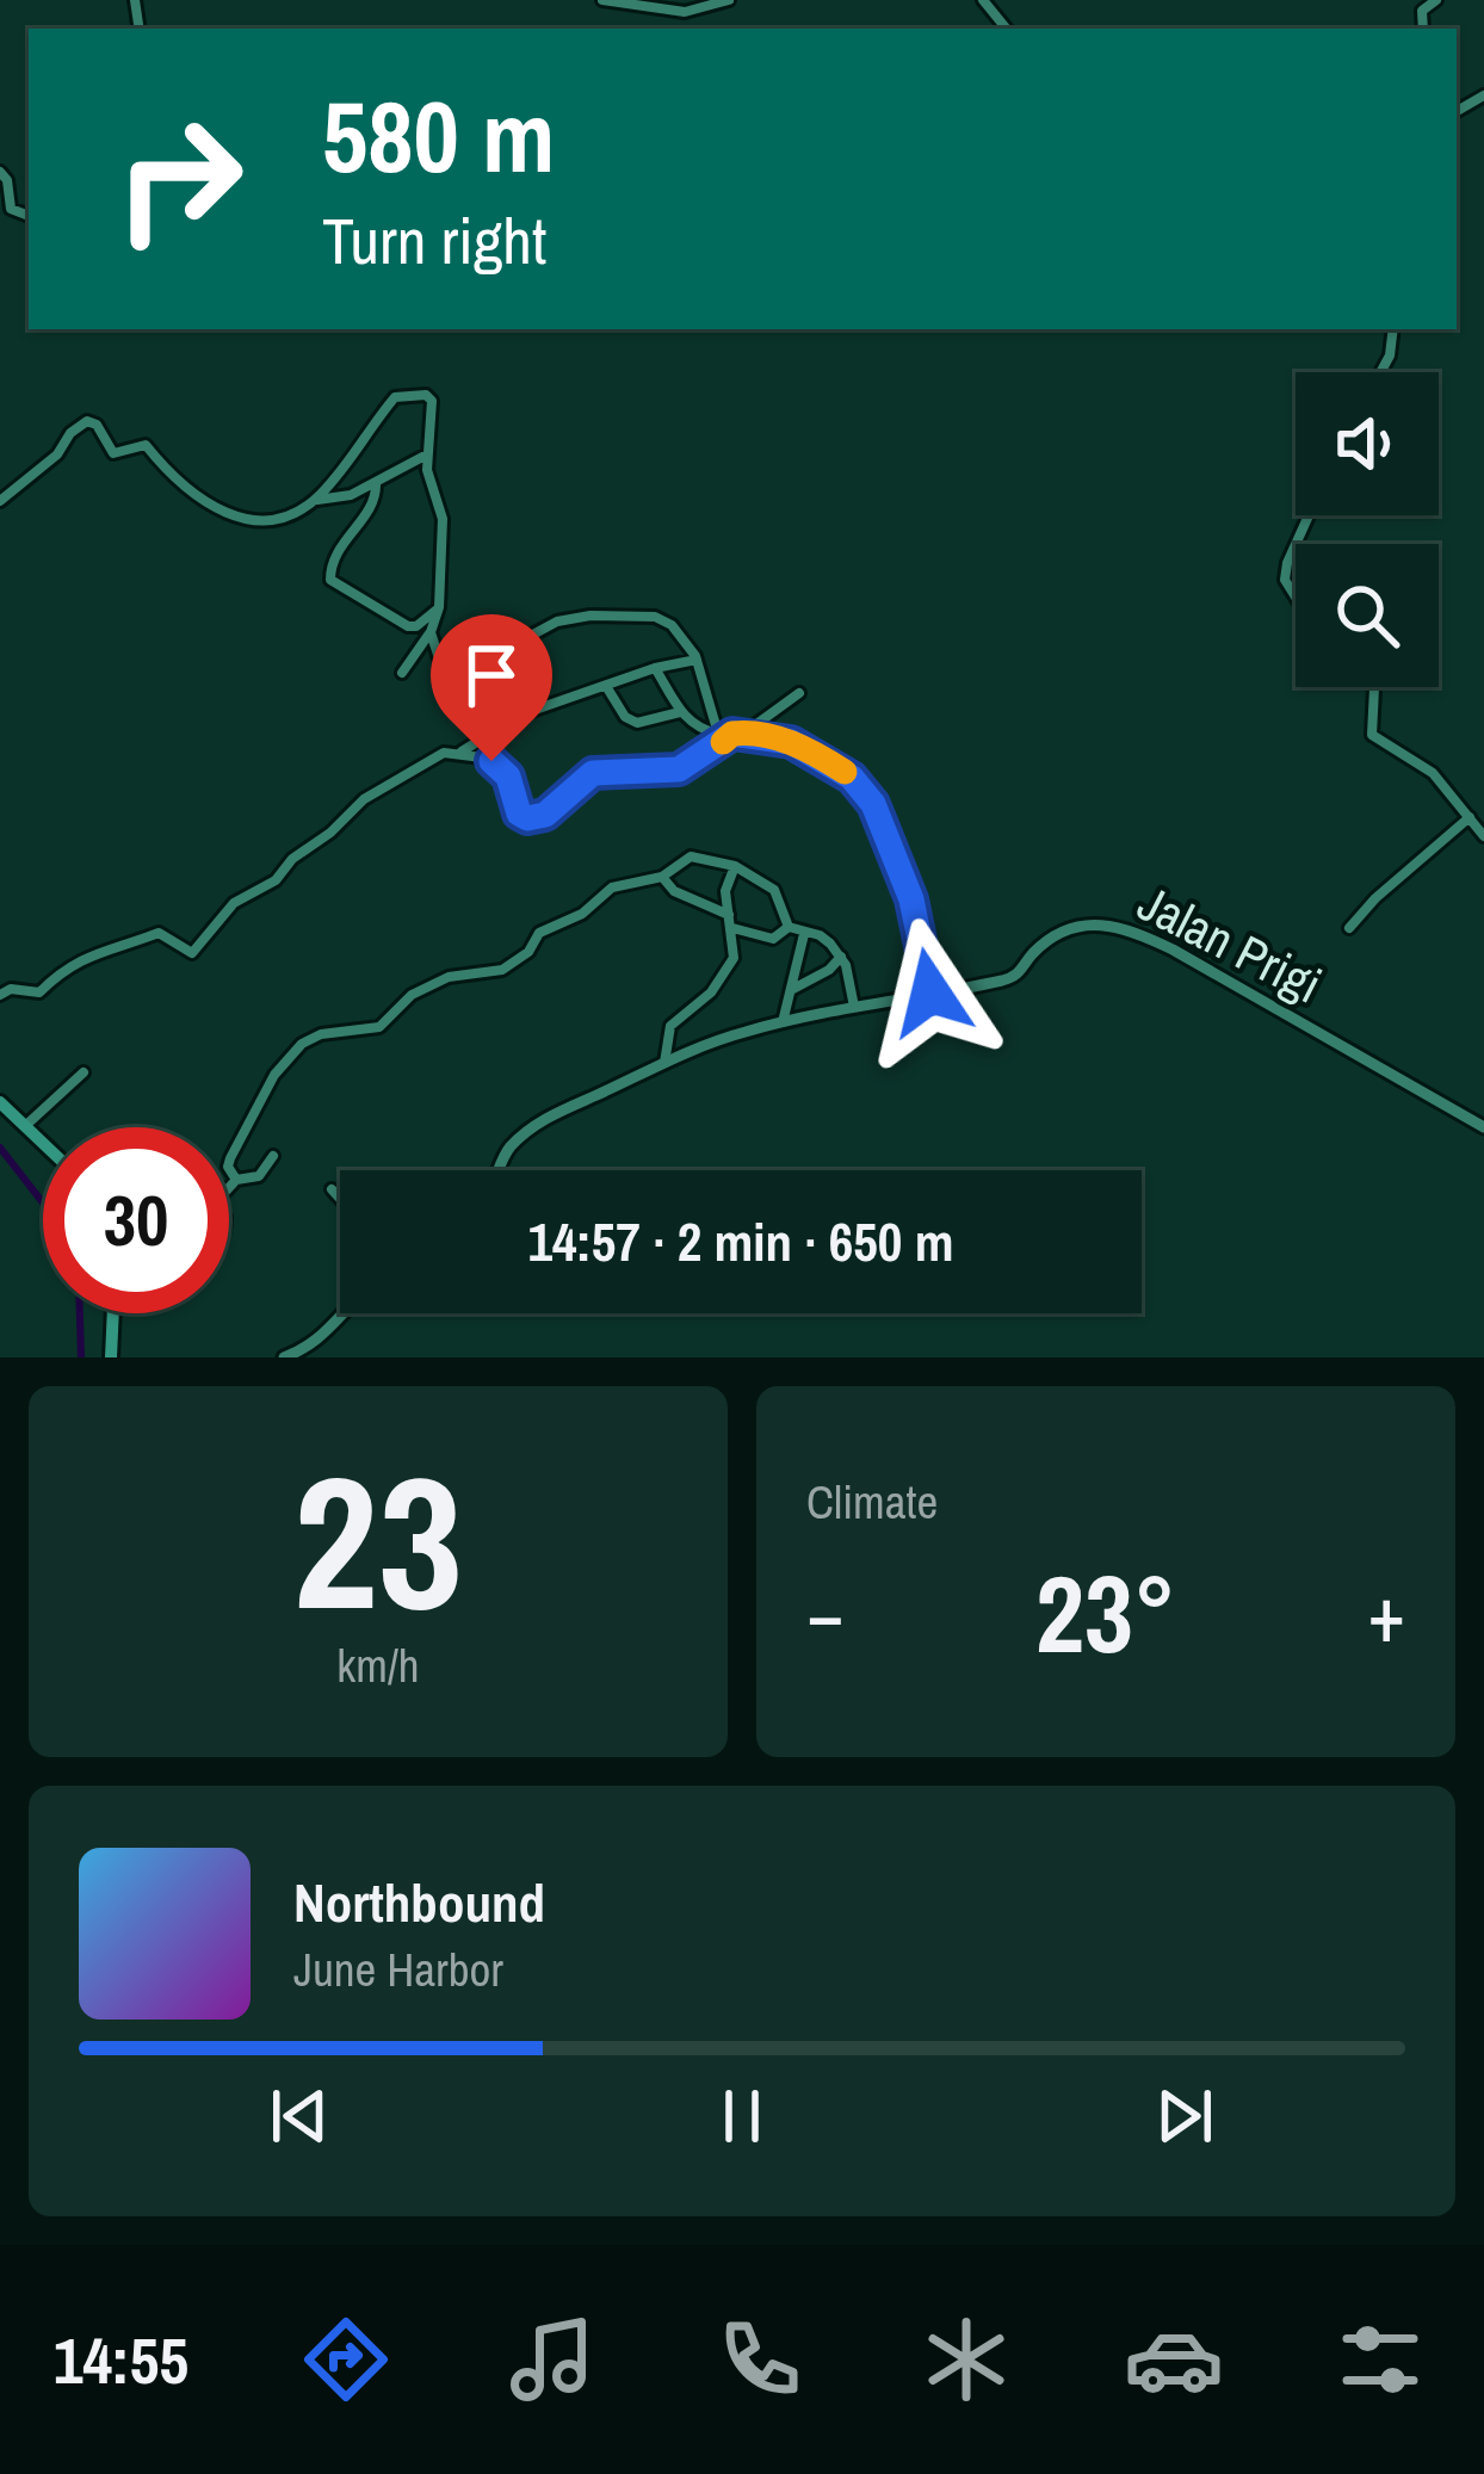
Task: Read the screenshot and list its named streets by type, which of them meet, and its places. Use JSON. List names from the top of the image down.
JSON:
{
  "streets": {
    "street": ["Jalan Prigi"]
  },
  "page": {
    "turn": ["580 m", "Turn right"],
    "limit": "30",
    "trip": "14:57 · 2 min · 650 m",
    "tile": [
      ["23", "km/h"],
      "Climate"
    ],
    "heat": ["−", "23°", "+"],
    "song": ["Northbound", "June Harbor"],
    "tabs": "14:55"
  }
}
